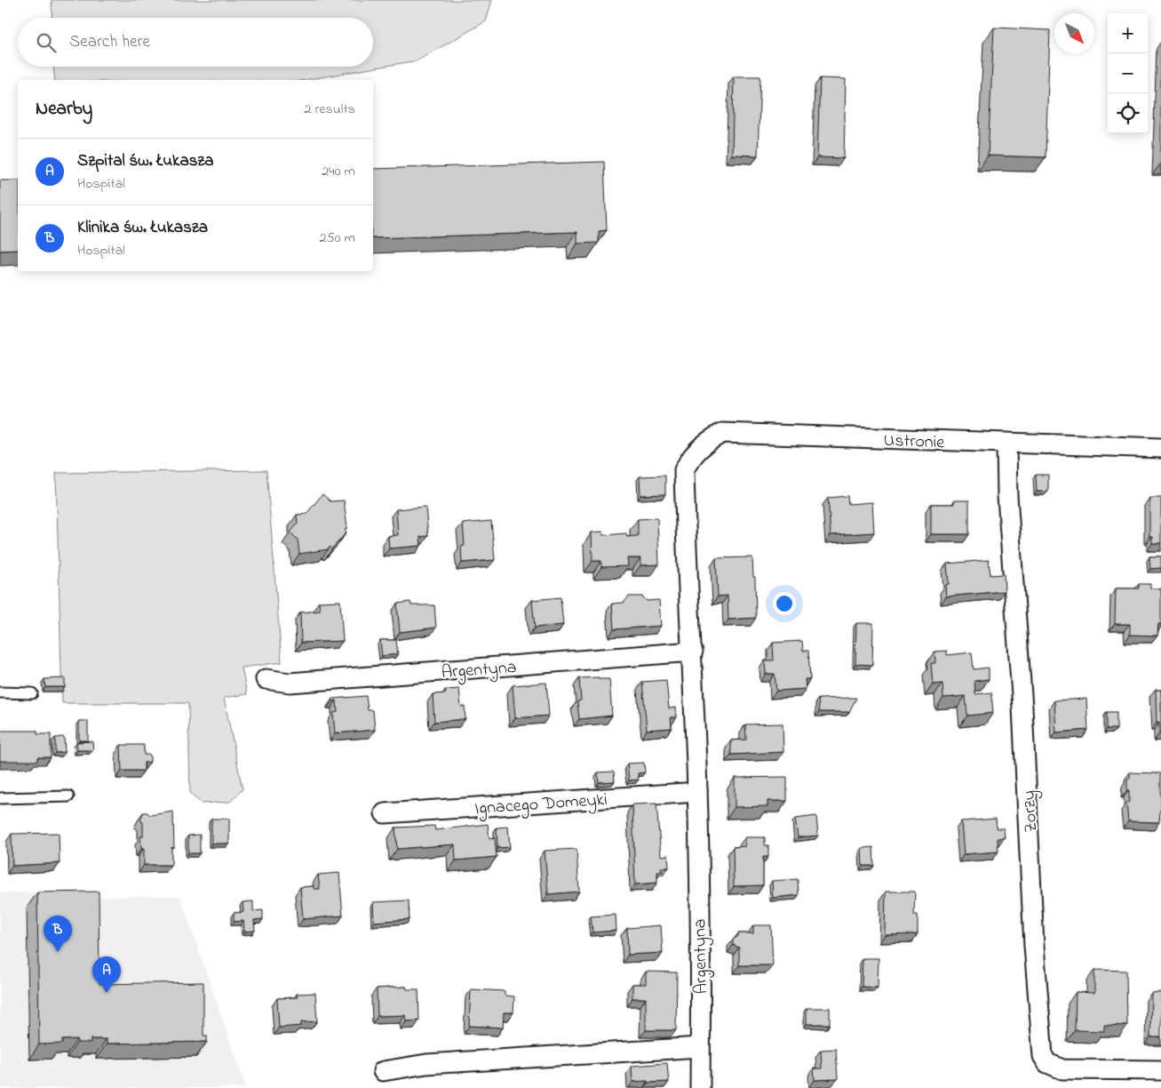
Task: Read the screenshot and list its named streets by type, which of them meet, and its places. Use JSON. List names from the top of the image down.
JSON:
{
  "streets": {
    "street": [
      "Ustronie",
      "Argentyna",
      "Ignacego Domeyki",
      "Zorzy"
    ]
  },
  "crossings": [
    ["Ustronie", "Argentyna"],
    ["Ustronie", "Zorzy"],
    ["Argentyna", "Ignacego Domeyki"]
  ],
  "north": "bottom right",
  "page": {
    "map_buttons": ["+", "−"],
    "search": "Search here",
    "heading": ["Nearby", "2 results"],
    "list": [
      {
        "mark": "A",
        "name": "Szpital św. Łukasza",
        "note": "Hospital",
        "value": "240 m"
      },
      {
        "mark": "B",
        "name": "Klinika św. Łukasza",
        "note": "Hospital",
        "value": "250 m"
      }
    ],
    "pins": ["B", "A"]
  }
}
